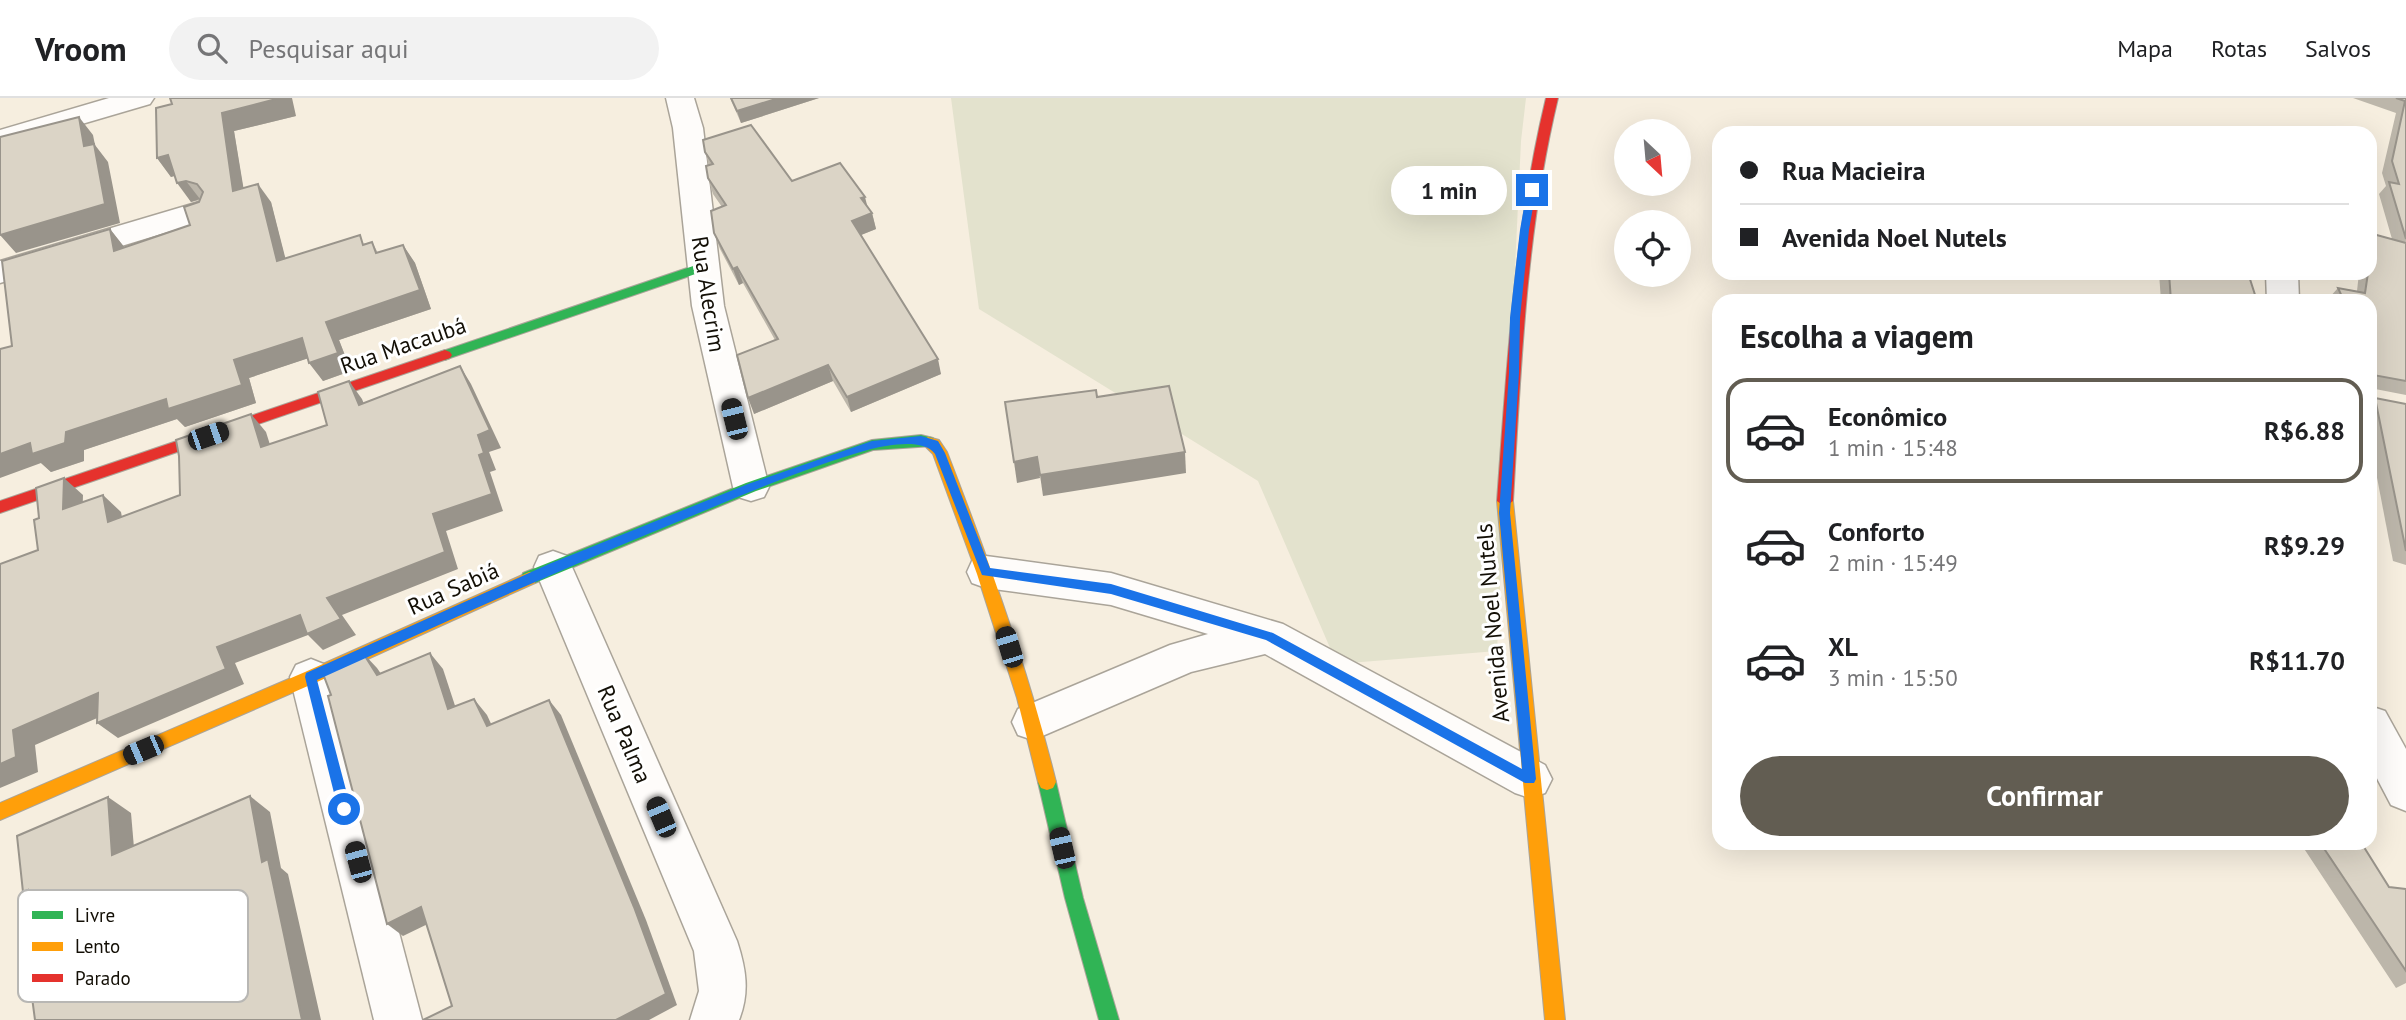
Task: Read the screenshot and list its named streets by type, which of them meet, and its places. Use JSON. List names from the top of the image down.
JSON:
{
  "streets": {
    "street": [
      "Rua Alecrim",
      "Rua Macaubá",
      "Rua Sabiá",
      "Avenida Noel Nutels",
      "Rua Palma"
    ]
  },
  "crossings": [
    ["Rua Alecrim", "Rua Macaubá"],
    ["Rua Alecrim", "Rua Sabiá"],
    ["Rua Sabiá", "Rua Palma"]
  ],
  "legend": ["Livre", "Lento", "Parado"],
  "north": "bottom right",
  "page": {
    "header": "Vroom",
    "search": "Pesquisar aqui",
    "nav": ["Mapa", "Rotas", "Salvos"],
    "banner": ["Rua Macieira", "Avenida Noel Nutels"],
    "bubble": "1 min",
    "heading": "Escolha a viagem",
    "list": [
      {
        "name": "Econômico",
        "note": "1 min · 15:48",
        "value": "R$6.88"
      },
      {
        "name": "Conforto",
        "note": "2 min · 15:49",
        "value": "R$9.29"
      },
      {
        "name": "XL",
        "note": "3 min · 15:50",
        "value": "R$11.70"
      }
    ],
    "buttons": "Confirmar"
  }
}
